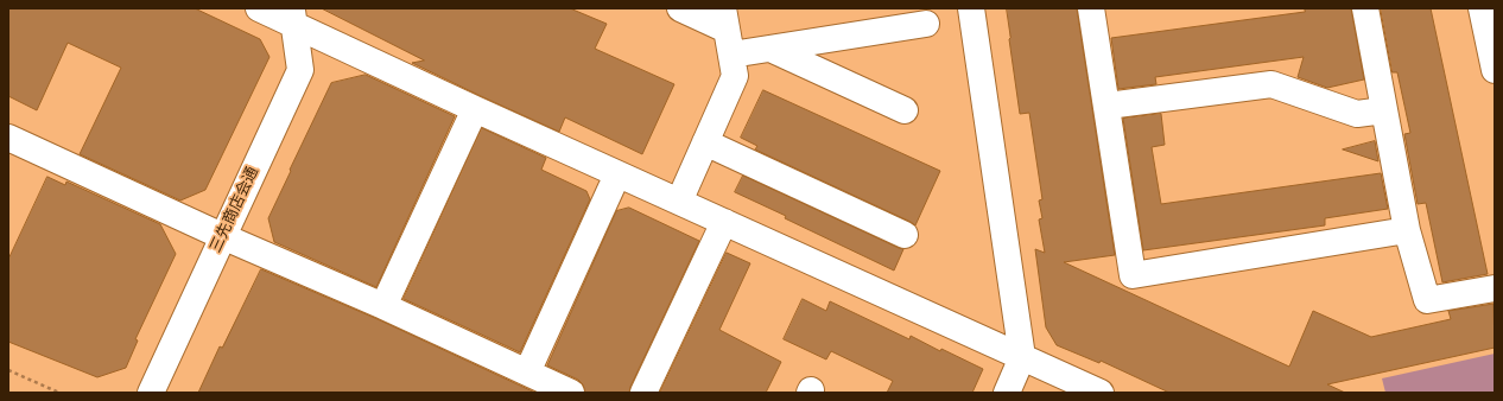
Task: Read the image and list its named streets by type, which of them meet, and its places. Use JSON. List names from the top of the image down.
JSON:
{
  "streets": {
    "street": ["三先商店会通"]
  }
}
